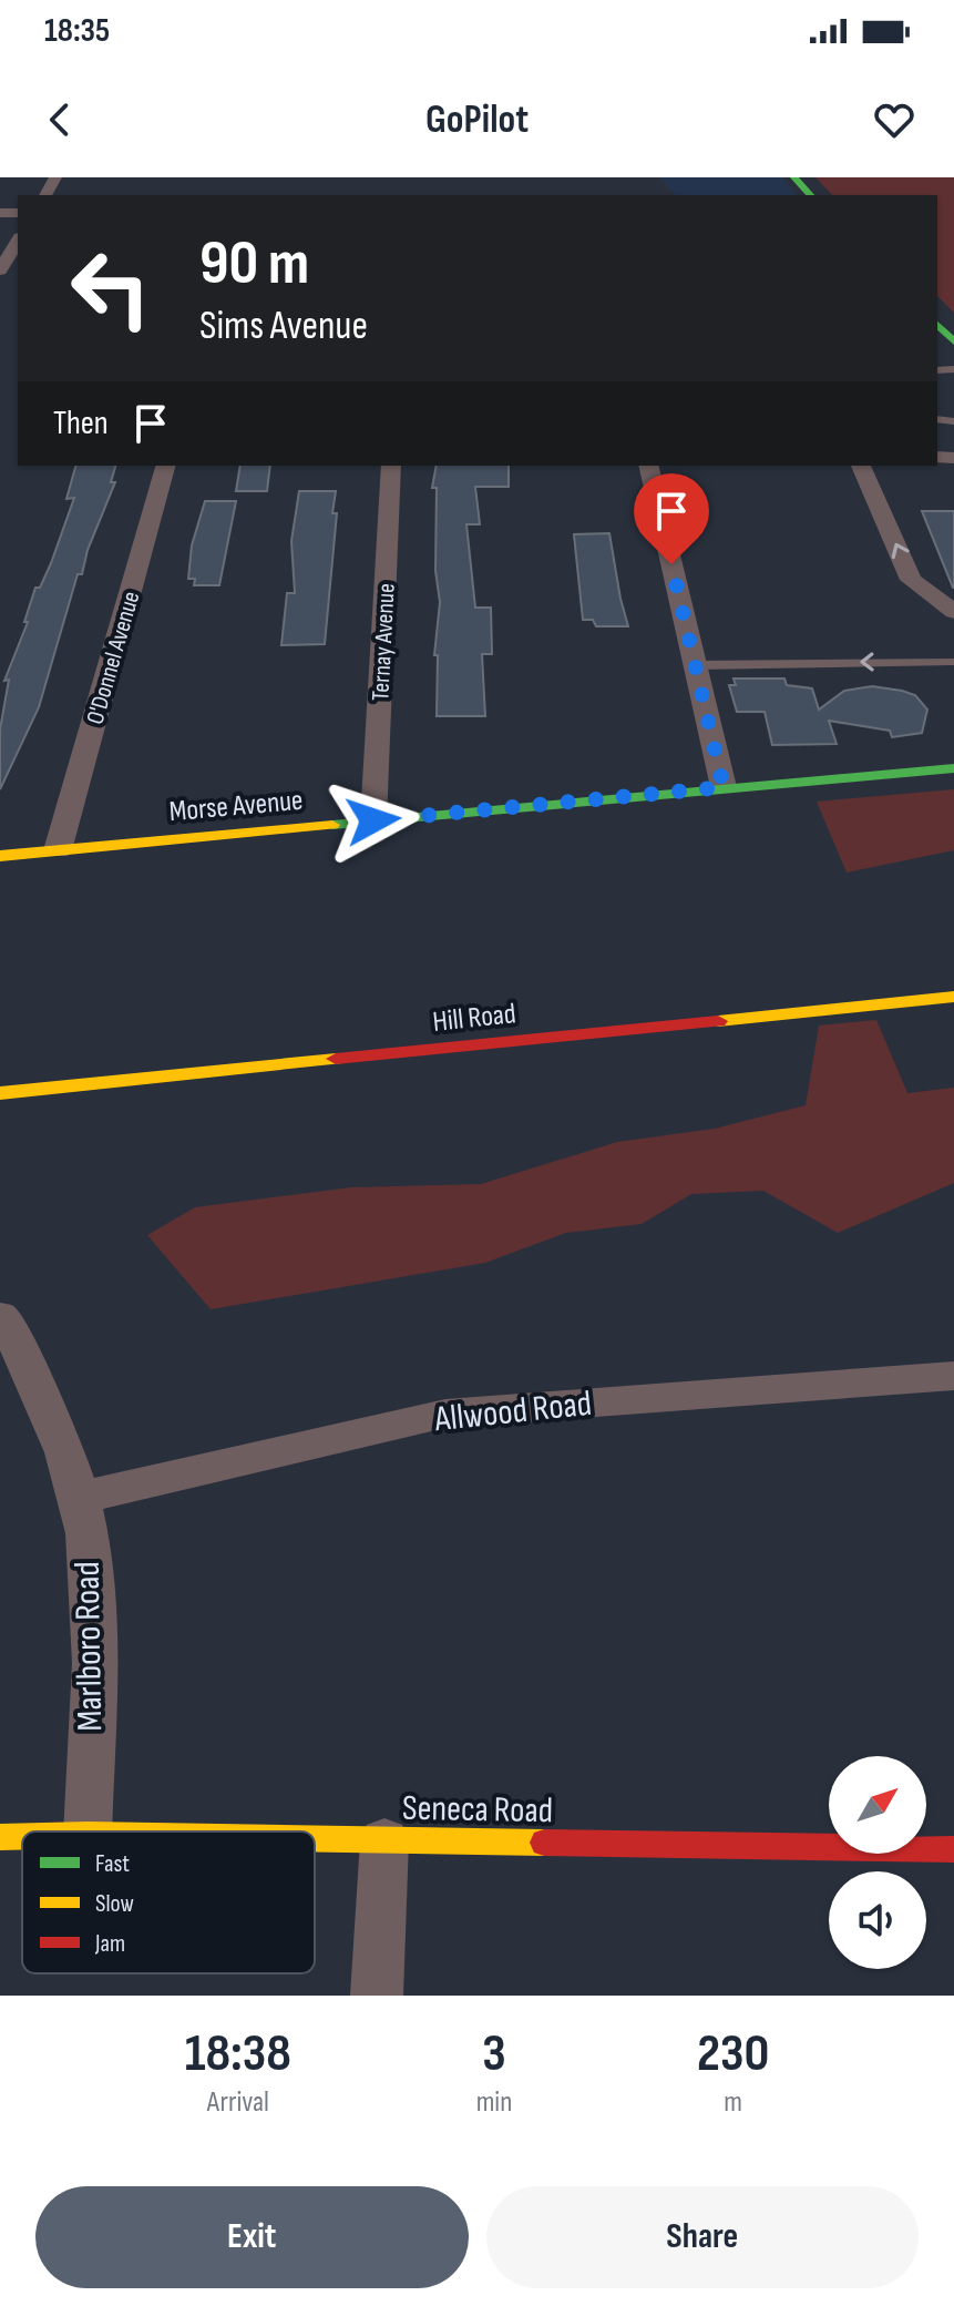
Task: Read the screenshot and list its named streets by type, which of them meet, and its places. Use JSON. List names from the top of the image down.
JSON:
{
  "streets": {
    "street": [
      "Ternay Avenue",
      "O'Donnel Avenue",
      "Morse Avenue",
      "Hill Road",
      "Allwood Road",
      "Marlboro Road",
      "Seneca Road"
    ]
  },
  "crossings": [
    ["Ternay Avenue", "Morse Avenue"],
    ["O'Donnel Avenue", "Morse Avenue"],
    ["Allwood Road", "Marlboro Road"]
  ],
  "legend": ["Fast", "Slow", "Jam"],
  "north": "top right",
  "page": {
    "status": "18:35",
    "header": "GoPilot",
    "turn": ["90 m", "Sims Avenue"],
    "then": "Then",
    "eta": [
      "18:38",
      "Arrival",
      "3",
      "min",
      "230",
      "m"
    ],
    "buttons": ["Exit", "Share"]
  }
}
